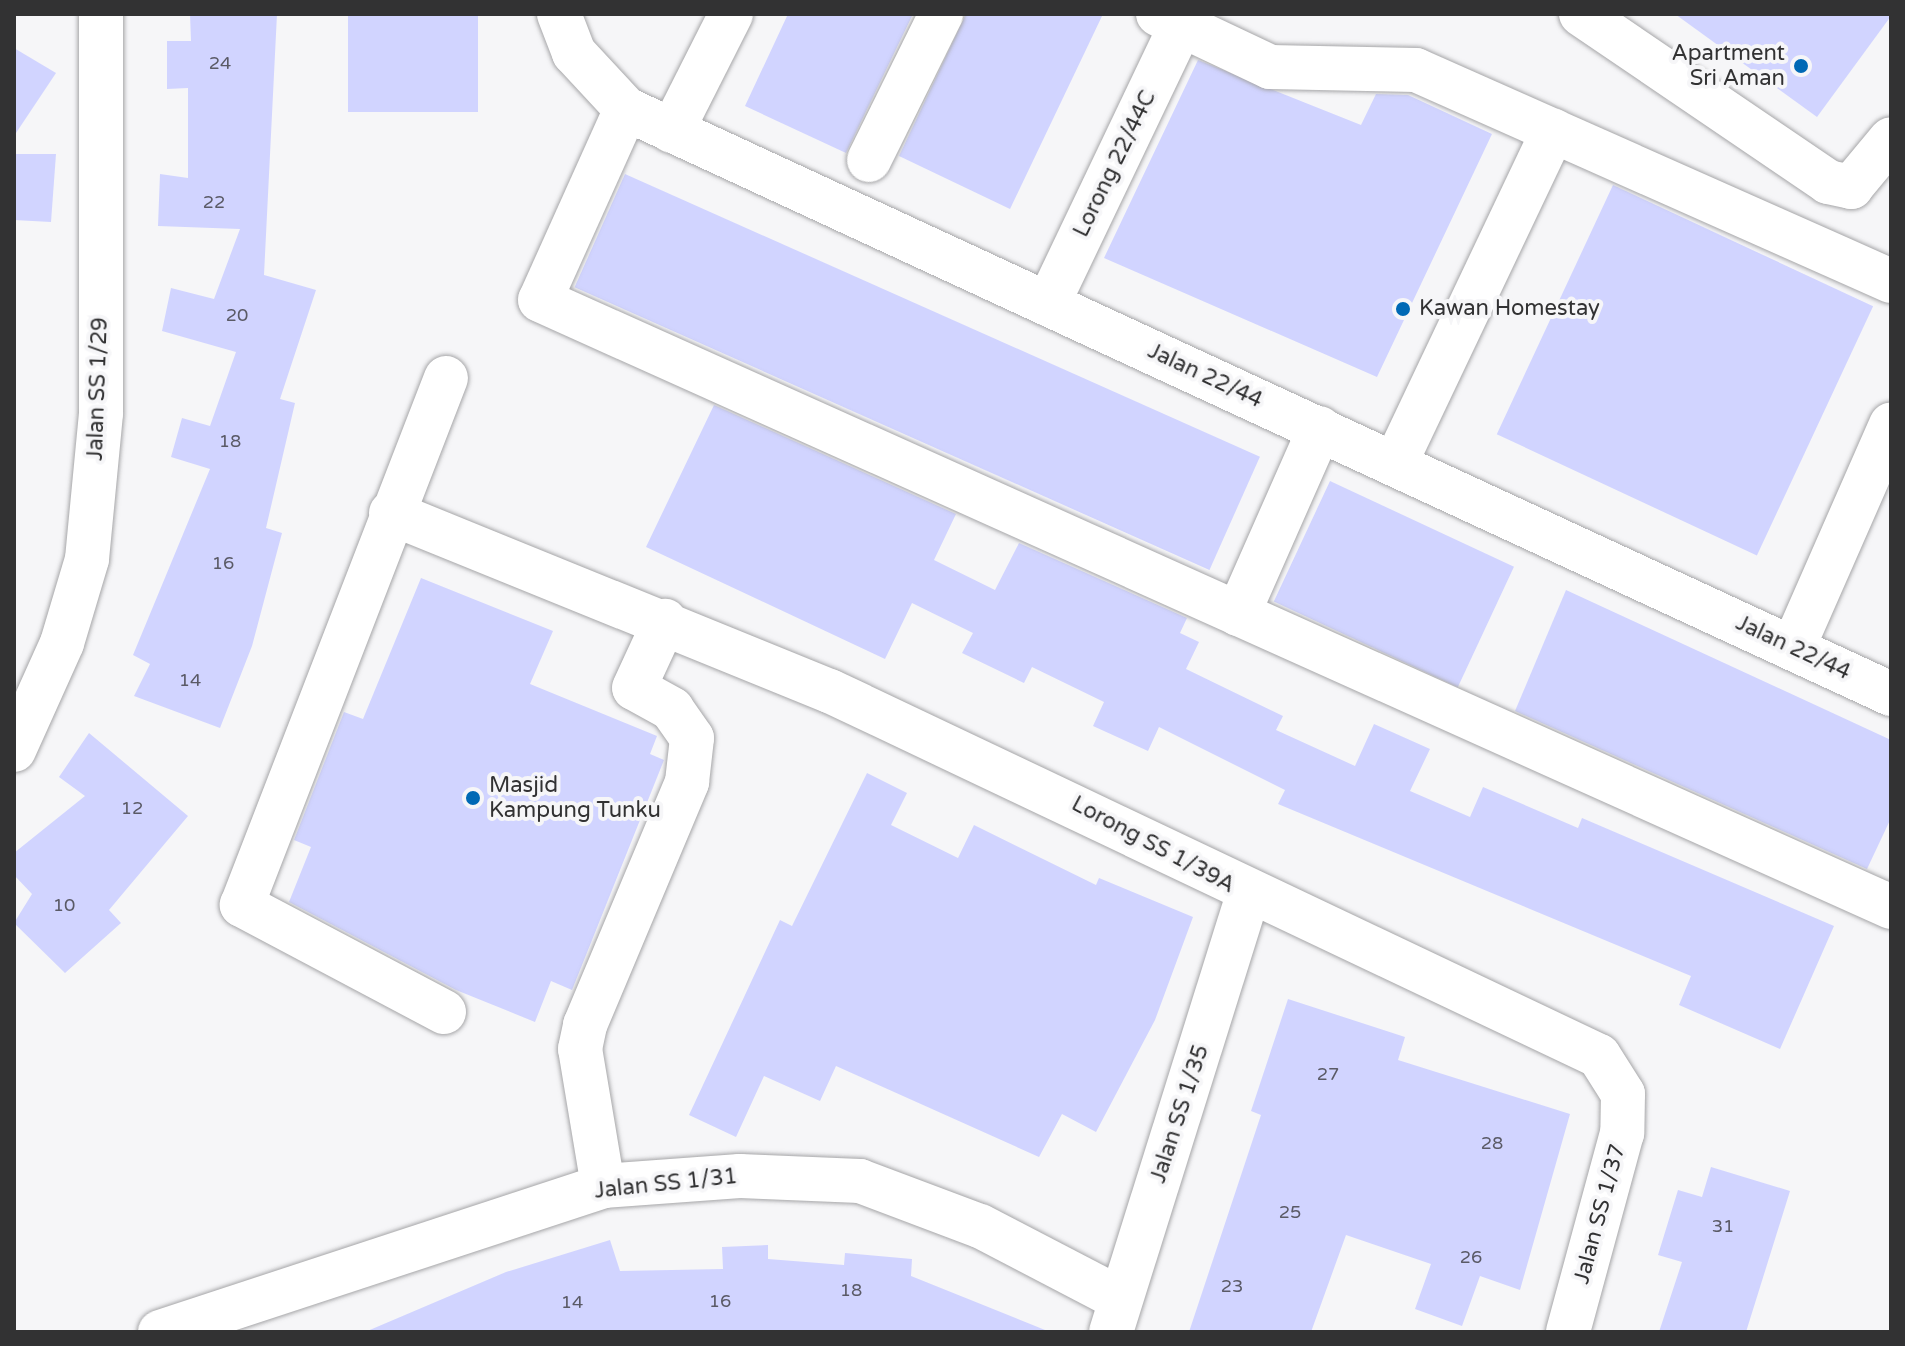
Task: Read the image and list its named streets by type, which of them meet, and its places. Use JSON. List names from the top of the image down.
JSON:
{
  "streets": {
    "street": [
      "Lorong 22/44C",
      "Jalan 22/44",
      "Jalan SS 1/29",
      "Lorong SS 1/39A",
      "Jalan SS 1/35",
      "Jalan SS 1/31",
      "Jalan SS 1/37"
    ]
  },
  "crossings": [
    ["Lorong 22/44C", "Jalan 22/44"],
    ["Lorong SS 1/39A", "Jalan SS 1/35"],
    ["Lorong SS 1/39A", "Jalan SS 1/37"],
    ["Jalan SS 1/35", "Jalan SS 1/31"]
  ],
  "places": ["Apartment Sri Aman", "Kawan Homestay", "Masjid Kampung Tunku"],
  "house_numbers": [
    "24",
    "22",
    "20",
    "18",
    "16",
    "14",
    "12",
    "10",
    "27",
    "28",
    "25",
    "31",
    "26",
    "23",
    "18",
    "16",
    "14"
  ]
}
